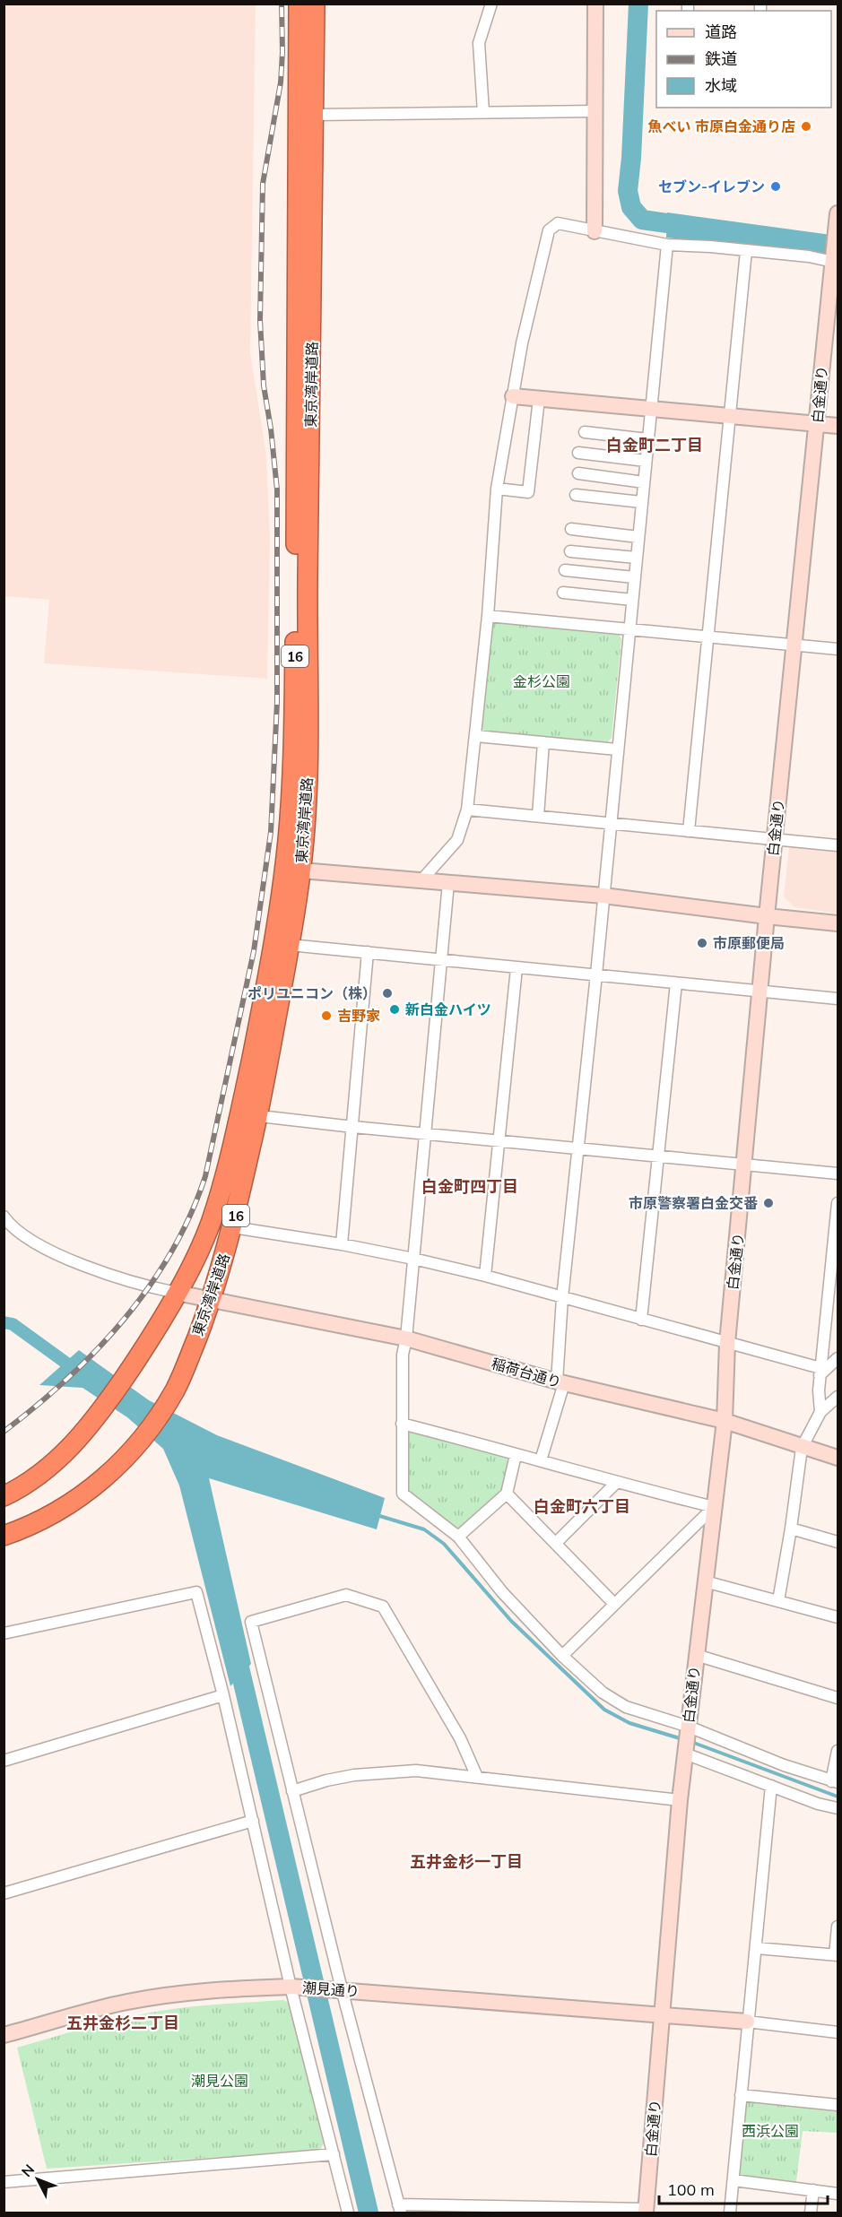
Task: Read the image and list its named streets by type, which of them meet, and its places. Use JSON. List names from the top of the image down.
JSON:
{
  "streets": {
    "highway": ["東京湾岸道路", "16"],
    "street": ["白金通り", "稲荷台通り", "潮見通り"]
  },
  "crossings": [
    ["東京湾岸道路", "稲荷台通り"],
    ["白金通り", "稲荷台通り"],
    ["白金通り", "潮見通り"]
  ],
  "districts": [
    "白金町二丁目",
    "白金町四丁目",
    "白金町六丁目",
    "五井金杉一丁目",
    "五井金杉二丁目"
  ],
  "parks": ["金杉公園", "潮見公園", "西浜公園"],
  "places": [
    "魚べい 市原白金通り店",
    "セブン-イレブン",
    "市原郵便局",
    "ポリユニコン（株）",
    "新白金ハイツ",
    "吉野家",
    "市原警察署白金交番"
  ],
  "legend": ["道路", "鉄道", "水域"],
  "scale_bar": "100 m",
  "north": "top left"
}
